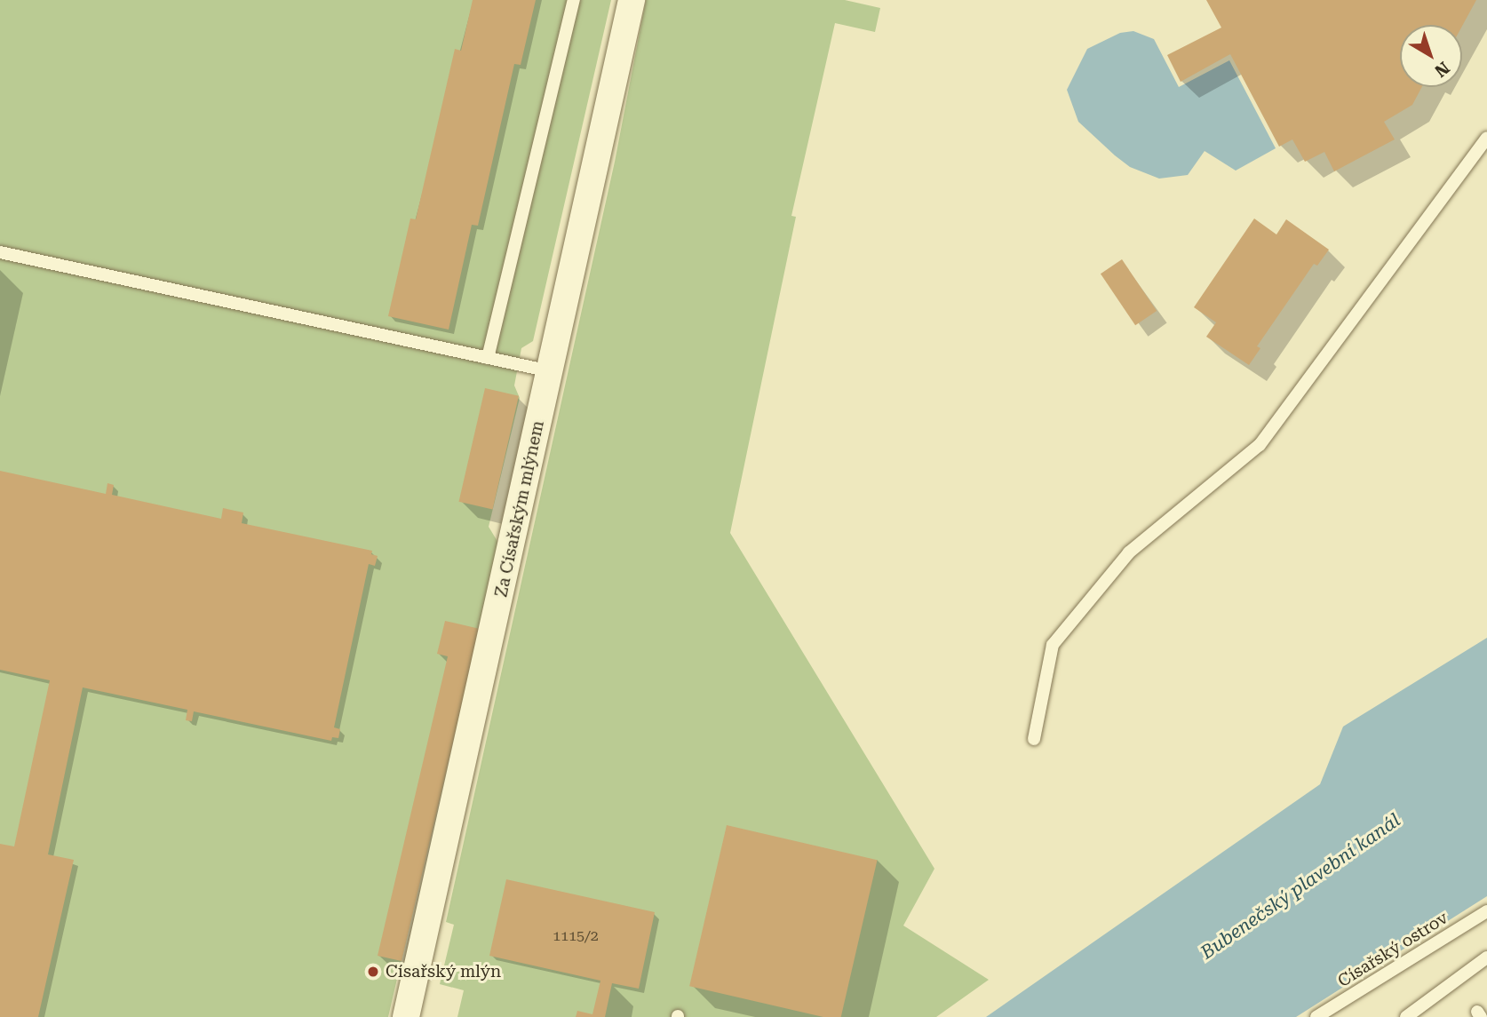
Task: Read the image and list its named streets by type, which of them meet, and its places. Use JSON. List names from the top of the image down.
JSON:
{
  "streets": {
    "street": ["Za Císařským mlýnem"],
    "lane": ["Císařský ostrov"]
  },
  "water": ["Bubenečský plavební kanál"],
  "places": ["Císařský mlýn"],
  "house_numbers": ["1115/2"],
  "north": "bottom right"
}
